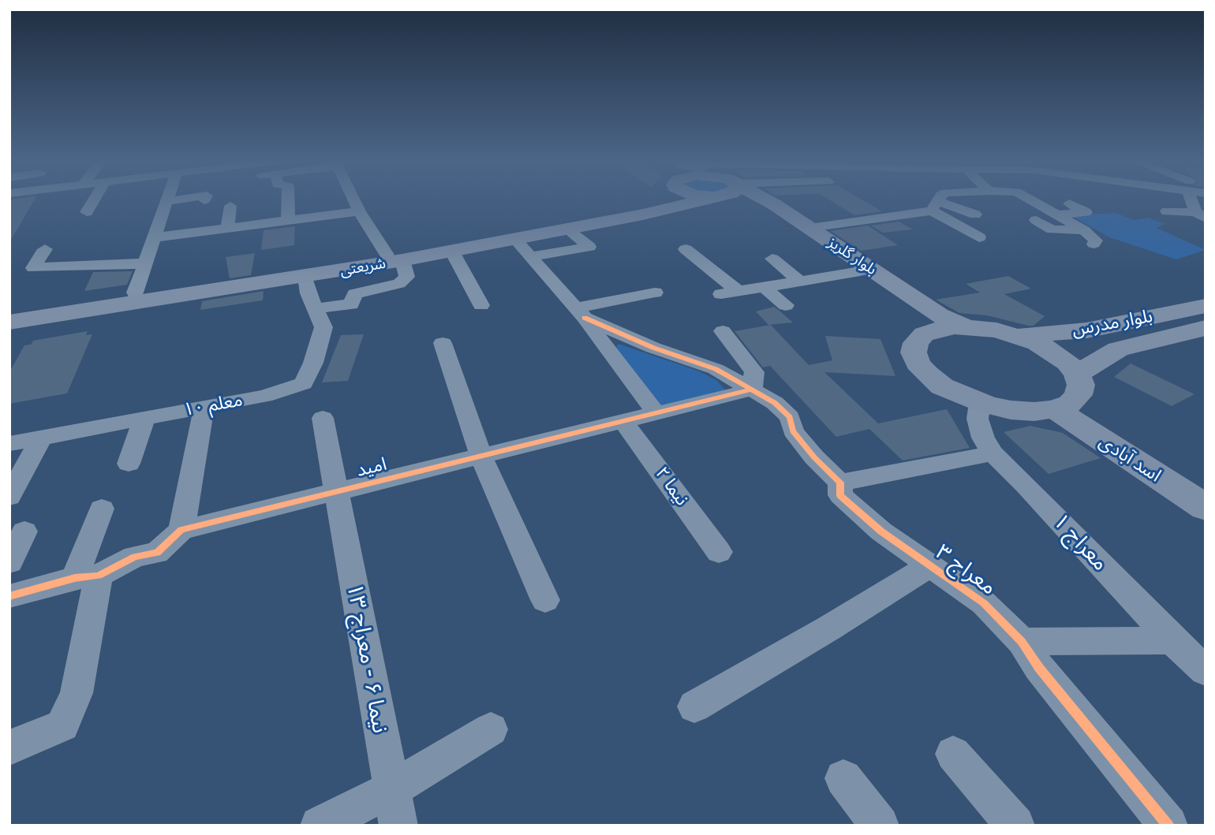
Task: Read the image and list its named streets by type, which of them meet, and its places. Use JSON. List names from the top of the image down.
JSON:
{
  "streets": {
    "main road": [
      "بلوار گلریز",
      "شریعتی",
      "بلوار مدرس",
      "اسد آبادی"
    ],
    "street": [
      "معلم ۱۰",
      "امید",
      "نیما ۲",
      "معراج ۱",
      "معراج ۳",
      "نیما ۶ - معراج ۱۳"
    ]
  },
  "crossings": [
    ["شریعتی", "معلم ۱۰"],
    ["امید", "نیما ۲"],
    ["امید", "معراج ۳"],
    ["امید", "نیما ۶ - معراج ۱۳"]
  ]
}
